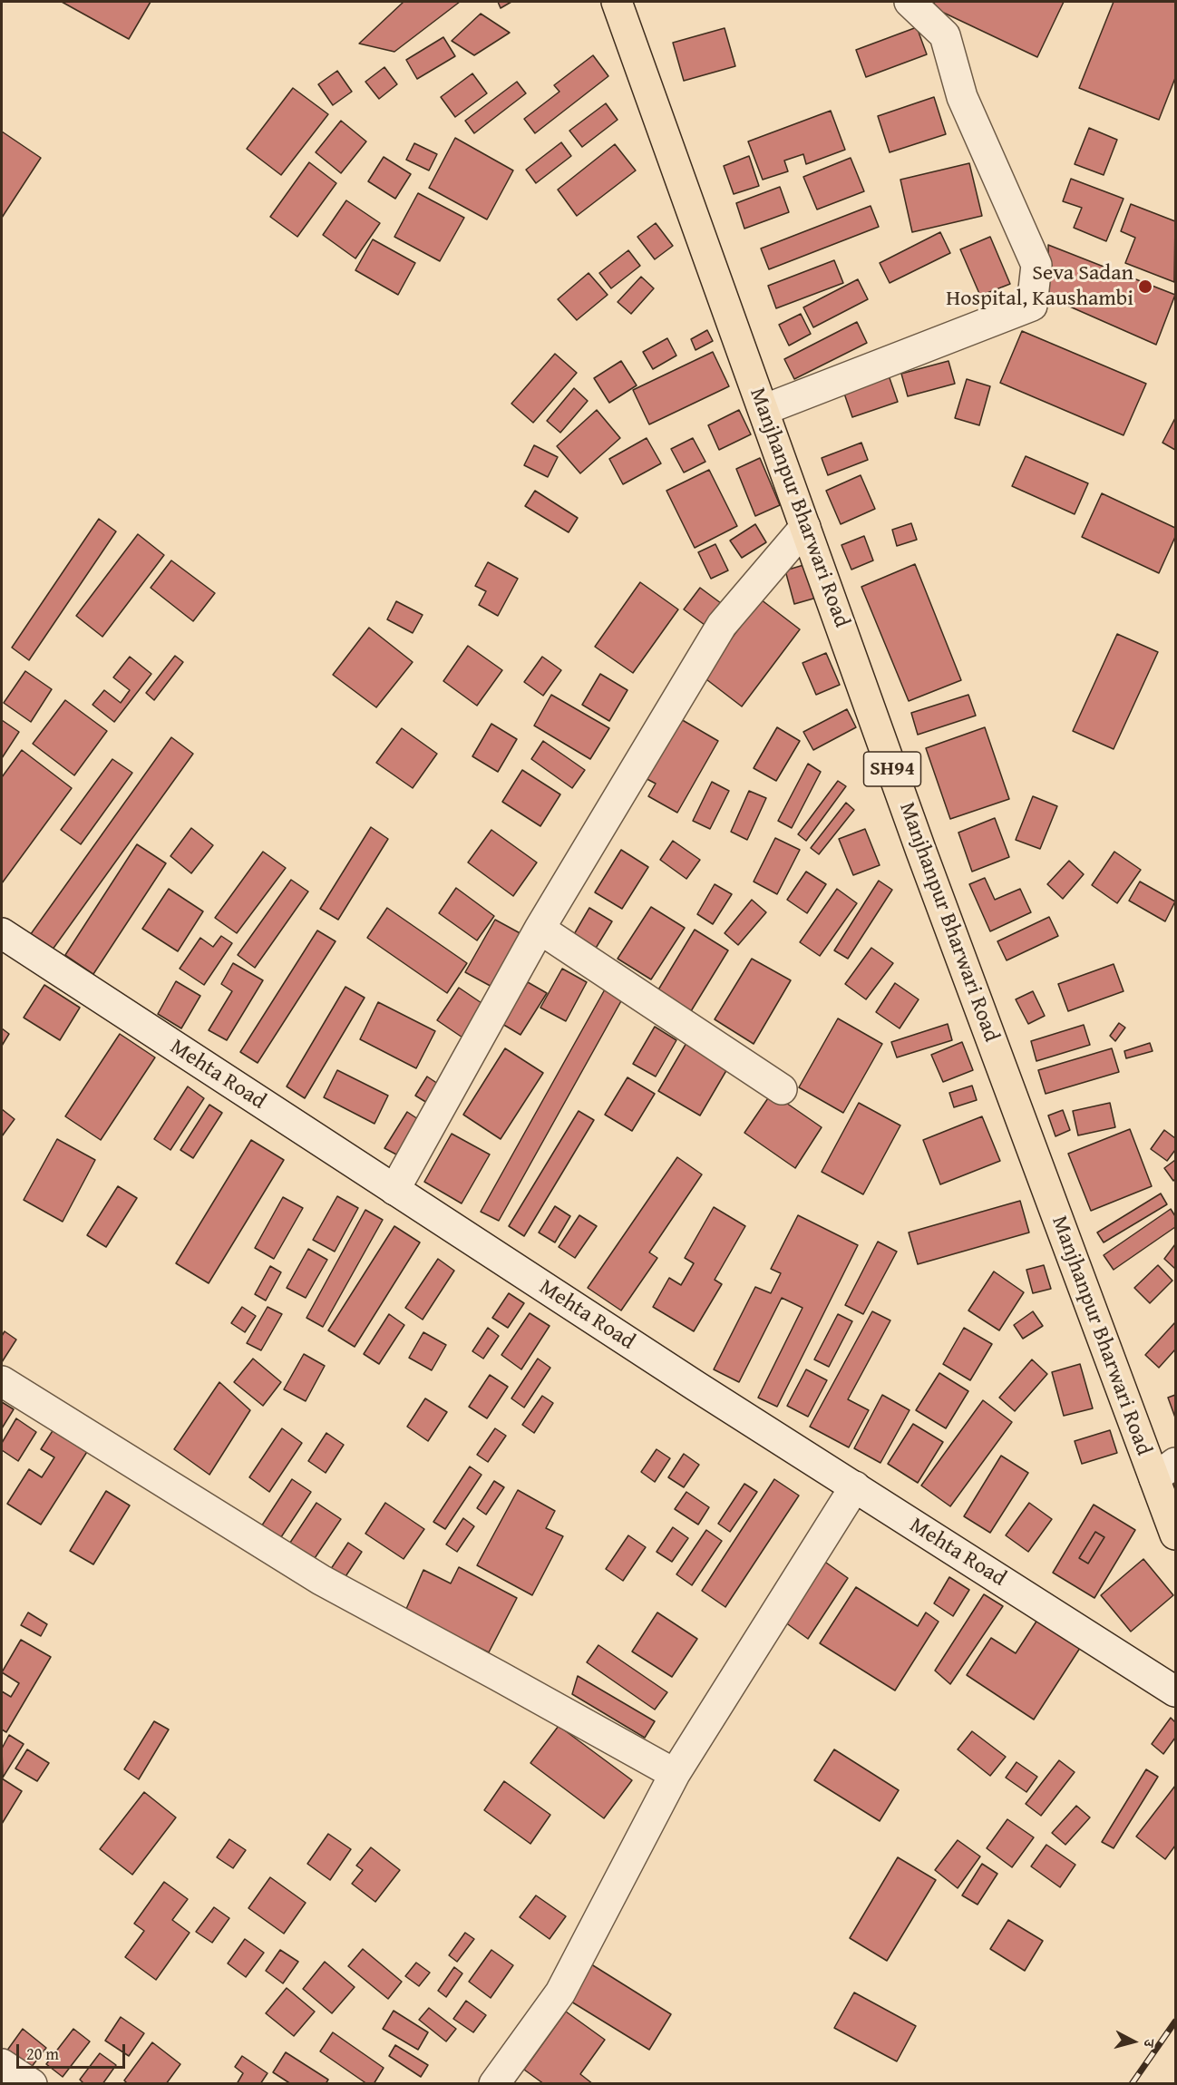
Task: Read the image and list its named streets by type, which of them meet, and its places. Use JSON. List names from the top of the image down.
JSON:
{
  "streets": {
    "main road": ["Manjhanpur Bharwari Road", "SH94"],
    "street": ["Mehta Road"]
  },
  "places": ["Seva Sadan Hospital, Kaushambi"],
  "scale_bar": "20 m",
  "north": "right"
}
